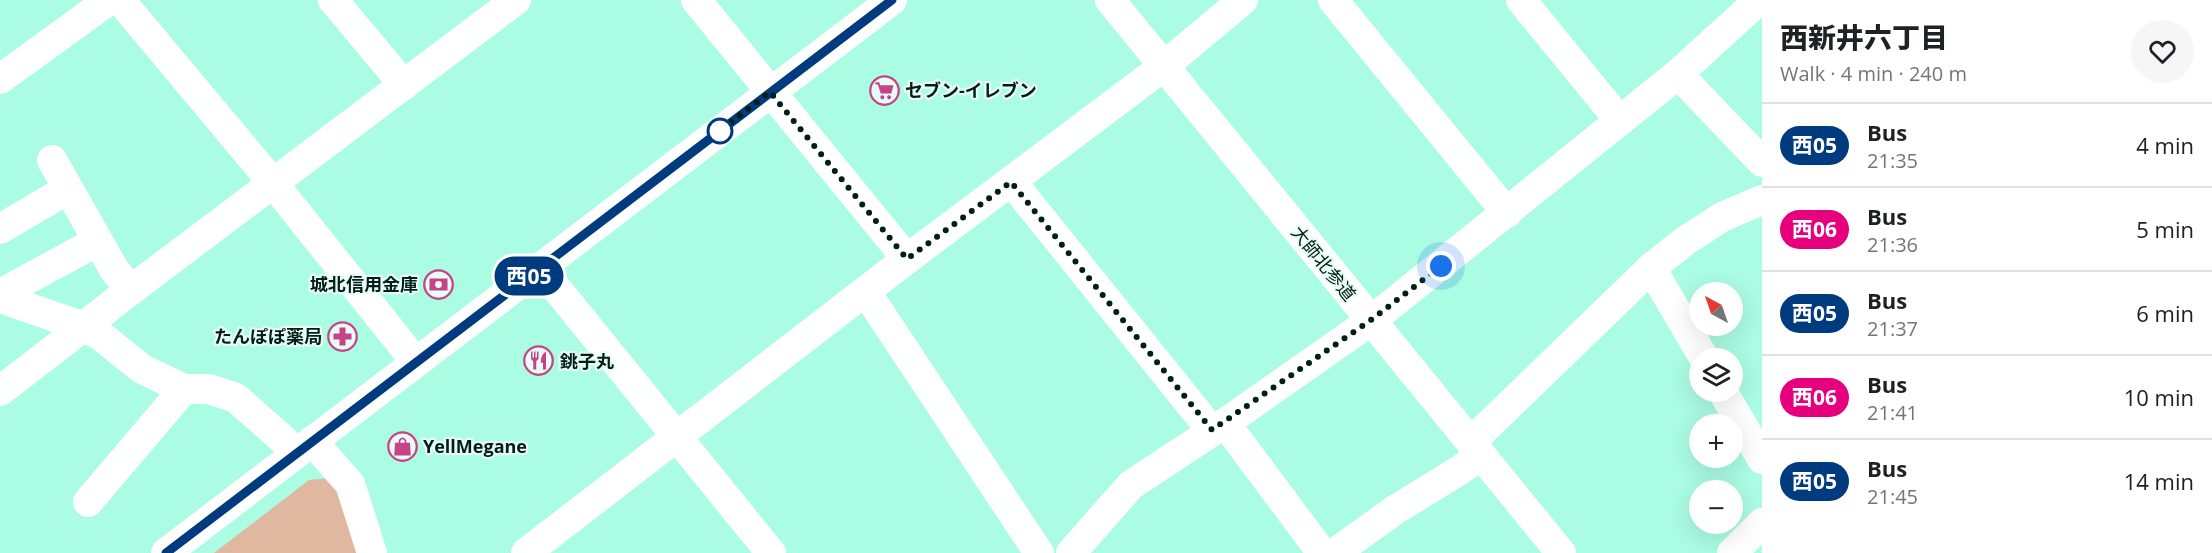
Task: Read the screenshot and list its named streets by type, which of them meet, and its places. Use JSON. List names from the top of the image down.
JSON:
{
  "streets": {
    "street": ["大師北参道"]
  },
  "places": {
    "supermarket": ["セブン-イレブン"],
    "bank": ["城北信用金庫"],
    "pharmacy": ["たんぽぽ薬局"],
    "restaurant": ["銚子丸"],
    "shop": ["YellMegane"]
  },
  "lines": ["bus line 西05"],
  "north": "top left",
  "page": {
    "on_map": "西05",
    "heading": ["西新井六丁目", "Walk · 4 min · 240 m"],
    "list": [
      {
        "mark": "西05",
        "name": "Bus",
        "note": "21:35",
        "value": "4 min"
      },
      {
        "mark": "西06",
        "name": "Bus",
        "note": "21:36",
        "value": "5 min"
      },
      {
        "mark": "西05",
        "name": "Bus",
        "note": "21:37",
        "value": "6 min"
      },
      {
        "mark": "西06",
        "name": "Bus",
        "note": "21:41",
        "value": "10 min"
      },
      {
        "mark": "西05",
        "name": "Bus",
        "note": "21:45",
        "value": "14 min"
      }
    ],
    "map_buttons": ["+", "−"]
  }
}
